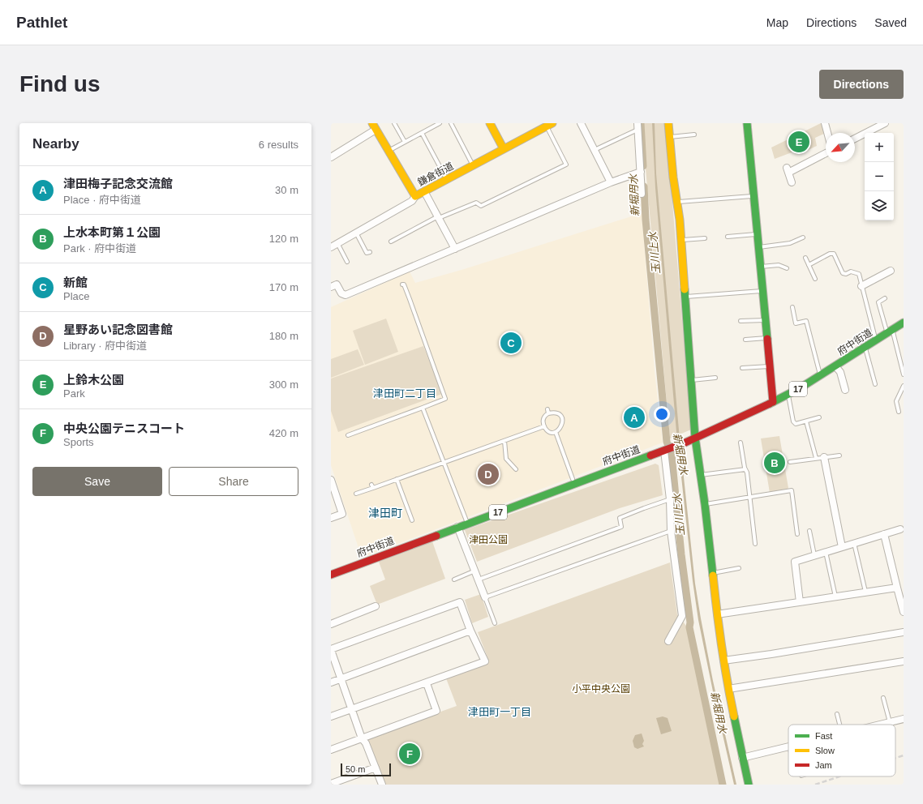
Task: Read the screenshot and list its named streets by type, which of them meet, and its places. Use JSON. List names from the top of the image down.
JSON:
{
  "streets": {
    "street": ["鎌倉街道", "府中街道", "17"]
  },
  "districts": ["津田町二丁目", "津田町", "津田町一丁目"],
  "water": ["新堀用水", "玉川上水"],
  "parks": ["津田公園", "小平中央公園"],
  "legend": ["Fast", "Slow", "Jam"],
  "scale_bar": "50 m",
  "north": "bottom left",
  "page": {
    "header": "Pathlet",
    "nav": ["Map", "Directions", "Saved"],
    "buttons": [
      "Directions",
      ["Save", "Share"]
    ],
    "title": "Find us",
    "heading": ["Nearby", "6 results"],
    "pins": [
      "E",
      "C",
      "A",
      "B",
      "D",
      "F"
    ],
    "map_buttons": ["+", "−"],
    "list": [
      {
        "mark": "A",
        "name": "津田梅子記念交流館",
        "note": "Place · 府中街道",
        "value": "30 m"
      },
      {
        "mark": "B",
        "name": "上水本町第１公園",
        "note": "Park · 府中街道",
        "value": "120 m"
      },
      {
        "mark": "C",
        "name": "新館",
        "note": "Place",
        "value": "170 m"
      },
      {
        "mark": "D",
        "name": "星野あい記念図書館",
        "note": "Library · 府中街道",
        "value": "180 m"
      },
      {
        "mark": "E",
        "name": "上鈴木公園",
        "note": "Park",
        "value": "300 m"
      },
      {
        "mark": "F",
        "name": "中央公園テニスコート",
        "note": "Sports",
        "value": "420 m"
      }
    ],
    "scale": "50 m"
  }
}
